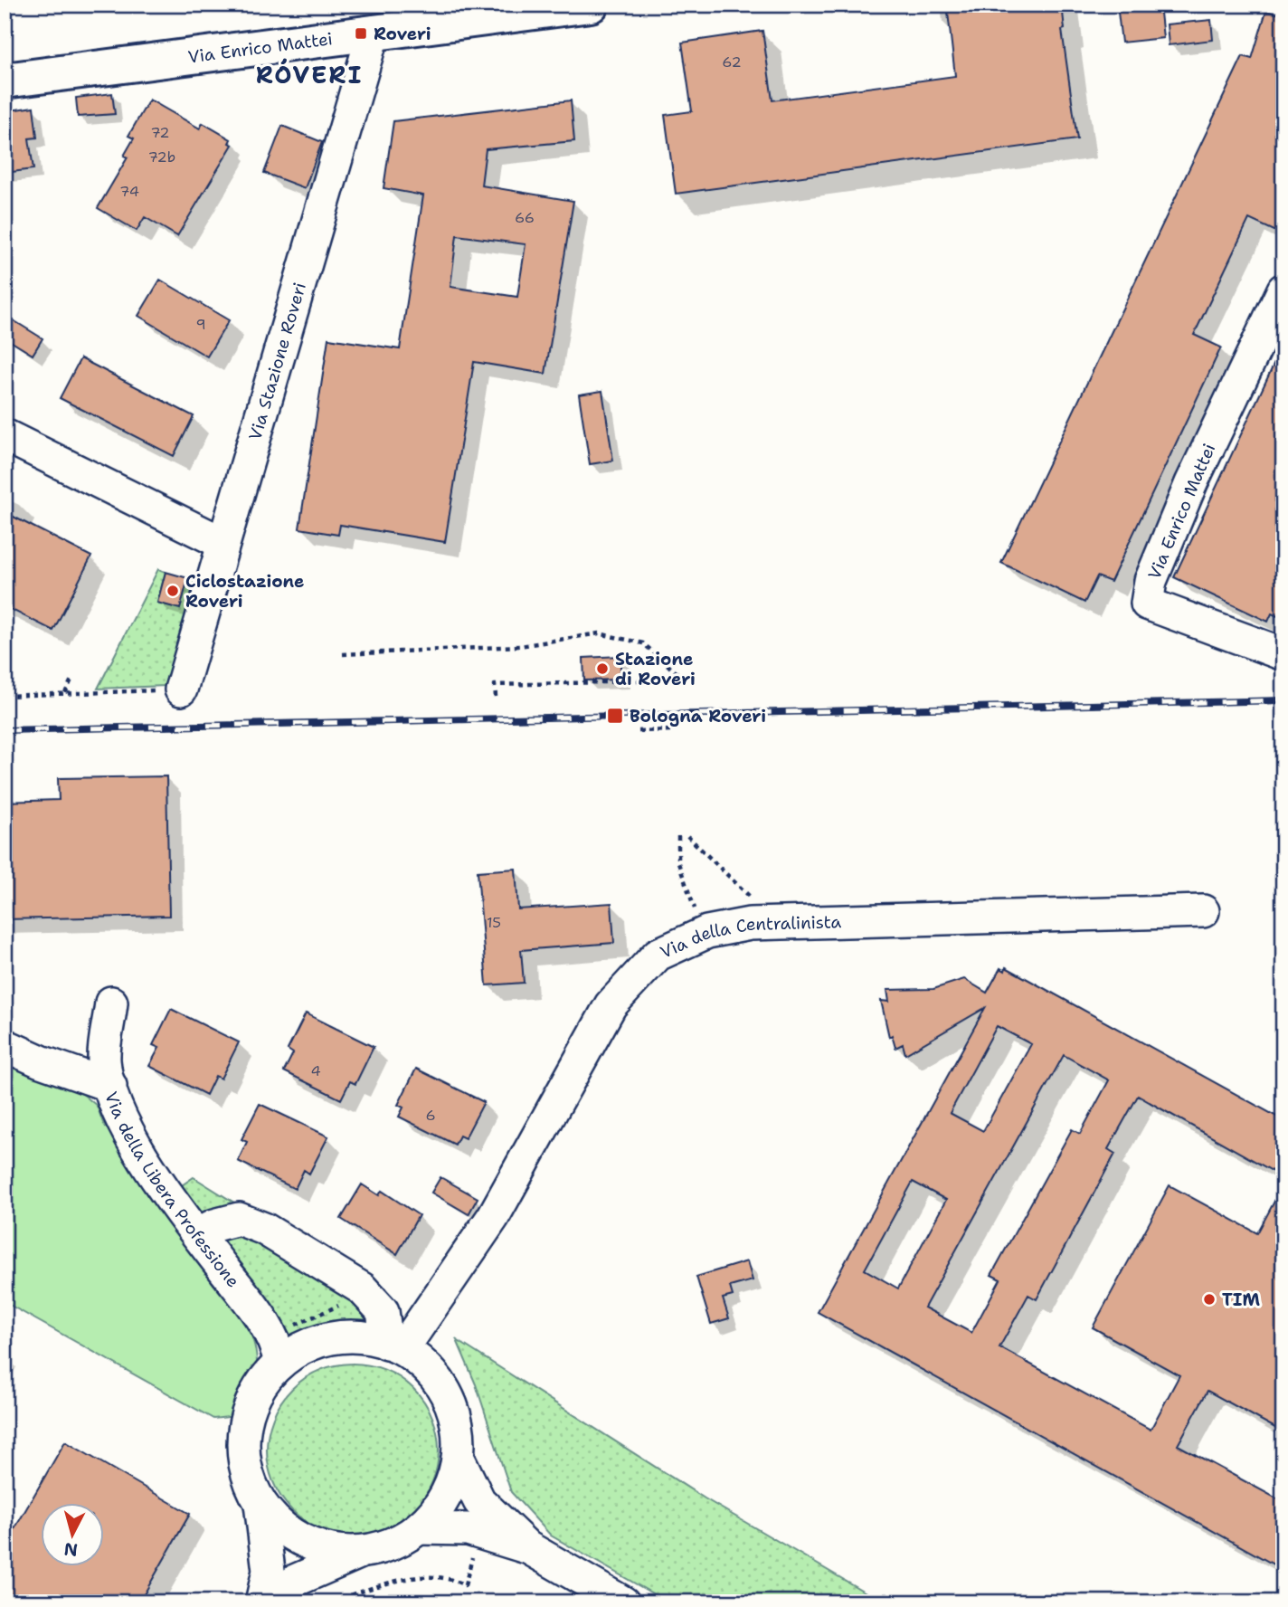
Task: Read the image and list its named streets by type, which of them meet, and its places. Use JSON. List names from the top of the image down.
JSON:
{
  "streets": {
    "main road": ["Via Enrico Mattei"],
    "street": ["Via Stazione Roveri", "Via della Centralinista", "Via della Libera Professione"]
  },
  "crossings": [
    ["Via Enrico Mattei", "Via Stazione Roveri"],
    ["Via della Centralinista", "Via della Libera Professione"]
  ],
  "districts": ["RÓVERI"],
  "places": {
    "transit": ["Roveri", "Bologna Roveri"],
    "other": ["Ciclostazione Roveri", "Stazione di Roveri", "TIM"]
  },
  "house_numbers": [
    "62",
    "72",
    "72b",
    "74",
    "66",
    "9",
    "15",
    "4",
    "6"
  ],
  "north": "bottom"
}
